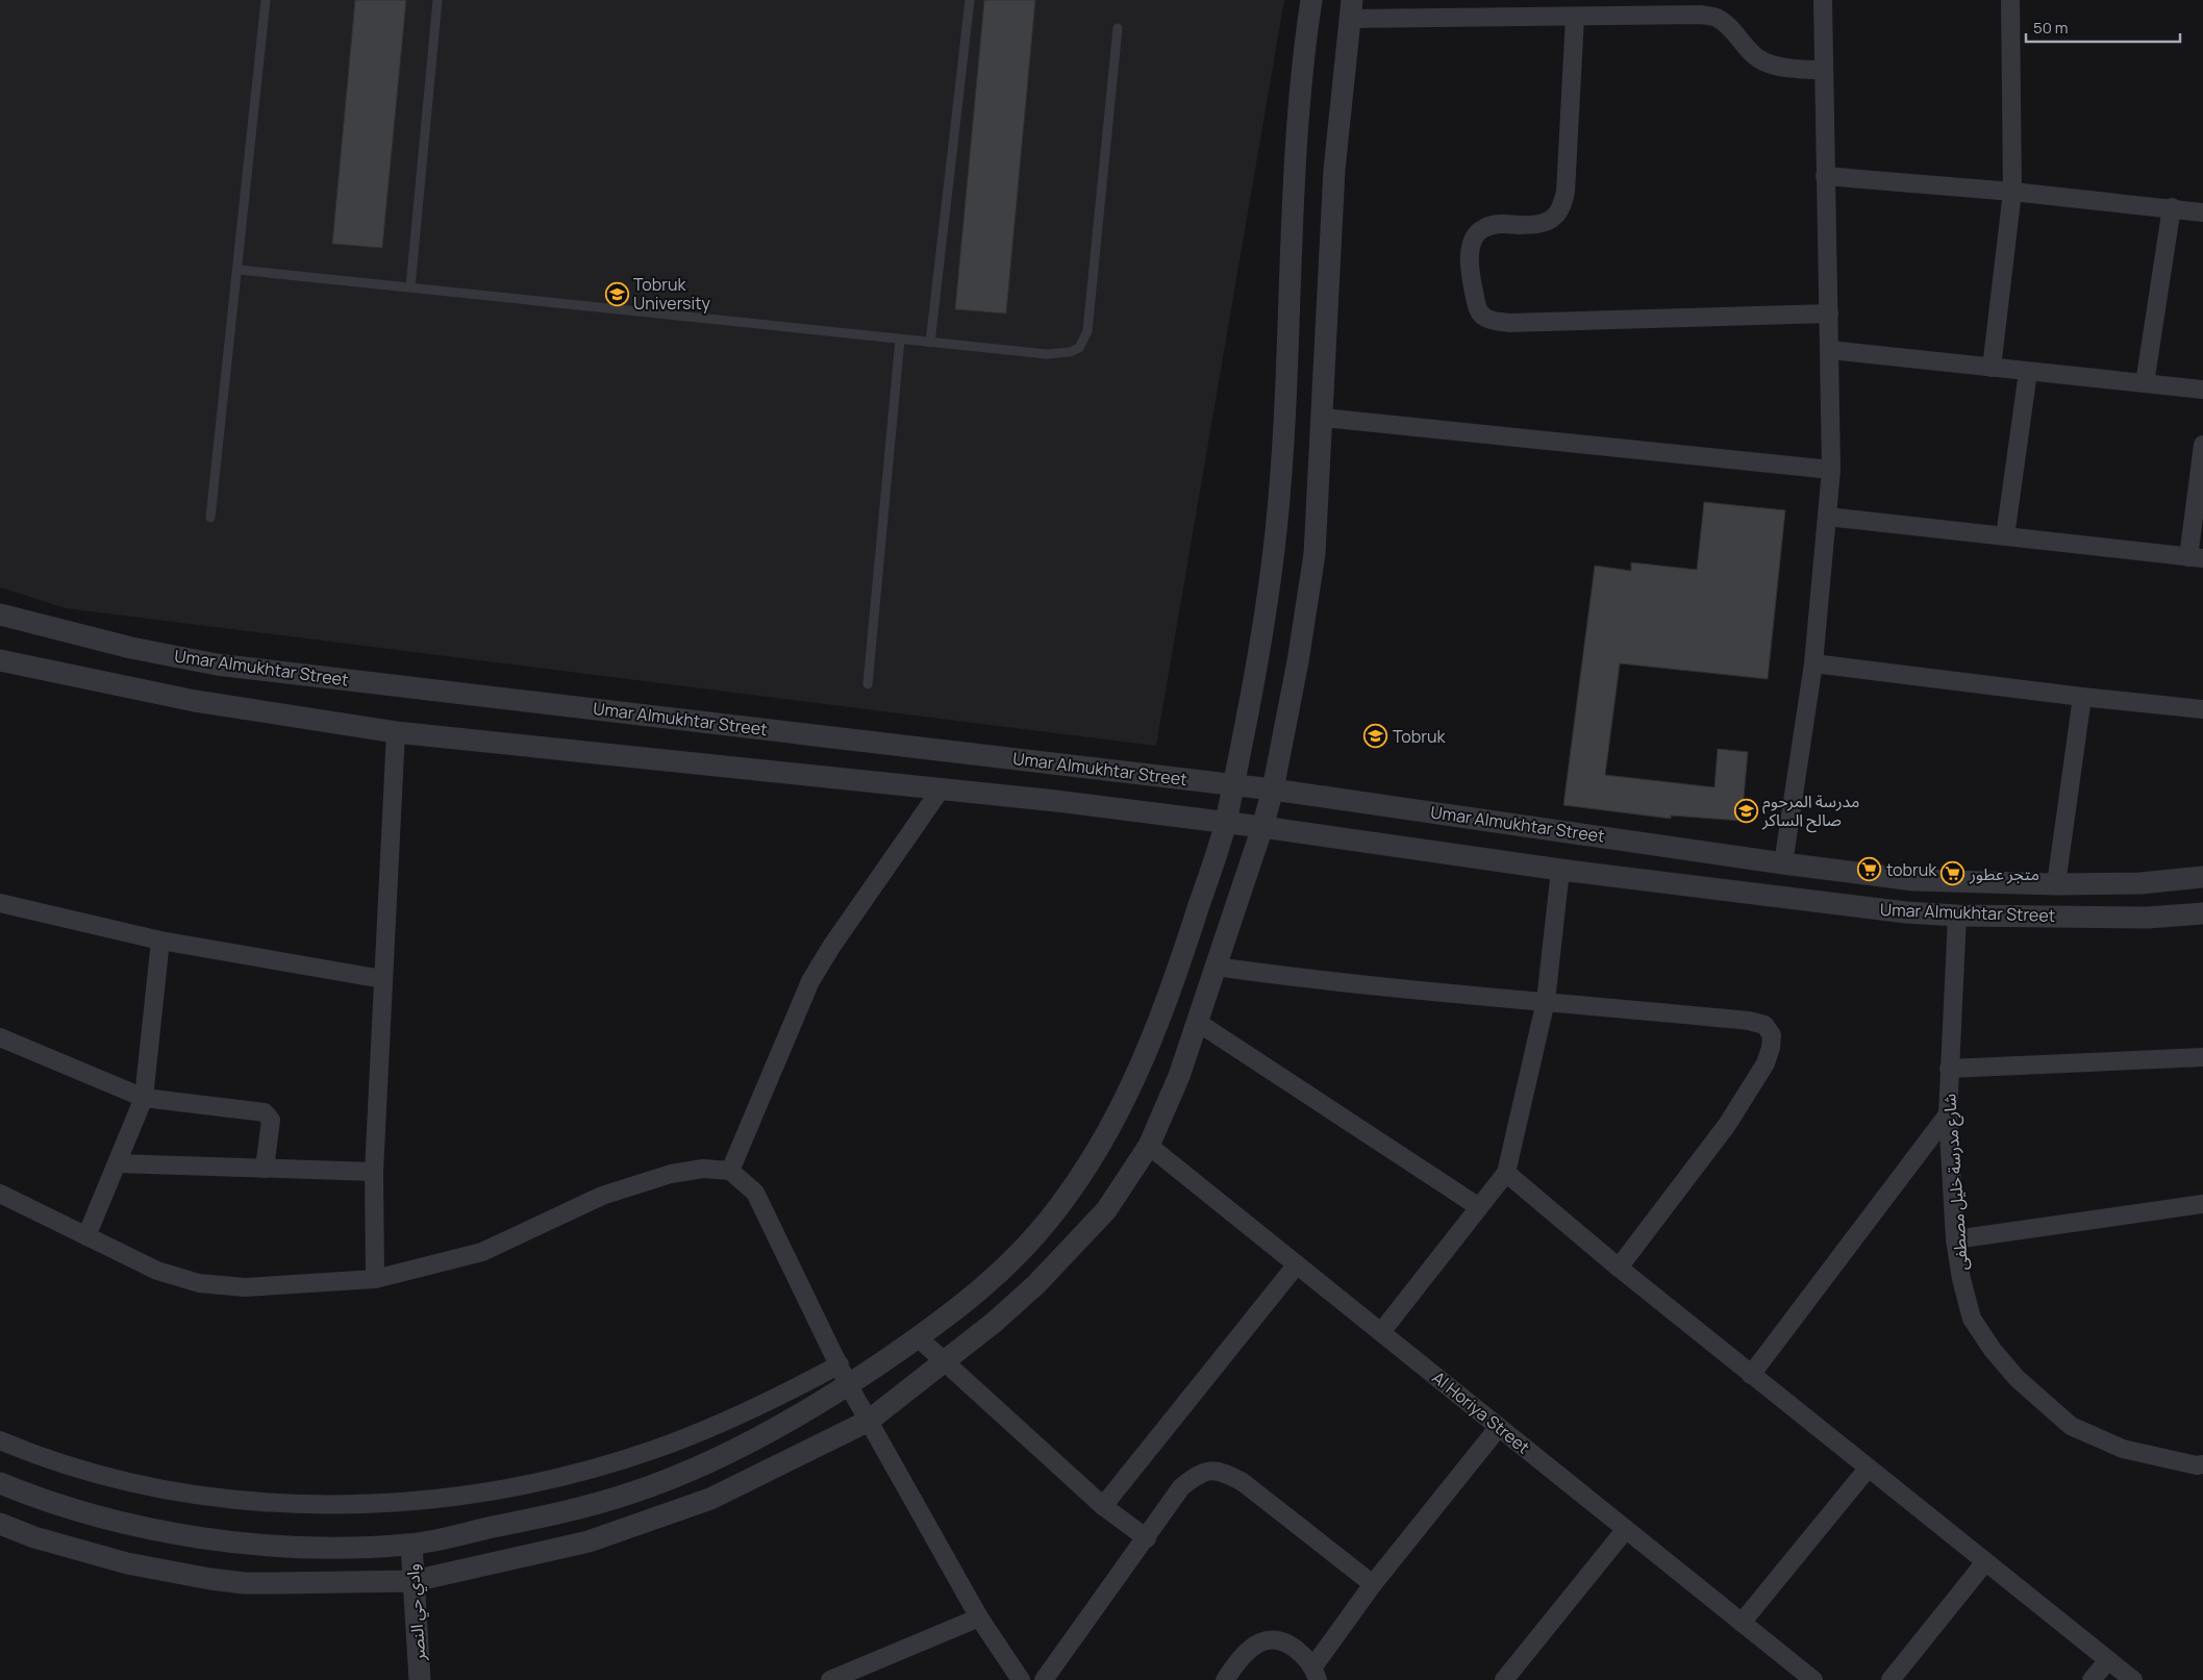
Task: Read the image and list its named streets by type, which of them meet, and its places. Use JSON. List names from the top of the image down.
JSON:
{
  "streets": {
    "street": [
      "Umar Almukhtar Street",
      "شارع مدرسة خليل مصطفى",
      "Al Horiya Street",
      "وادي حي النصر"
    ]
  },
  "crossings": [
    ["Umar Almukhtar Street", "شارع مدرسة خليل مصطفى"]
  ],
  "places": {
    "school or university": ["Tobruk University", "Tobruk", "مدرسة المرحوم صالح الساكر"],
    "supermarket": ["tobruk", "متجر عطور"]
  },
  "scale_bar": "50 m"
}
